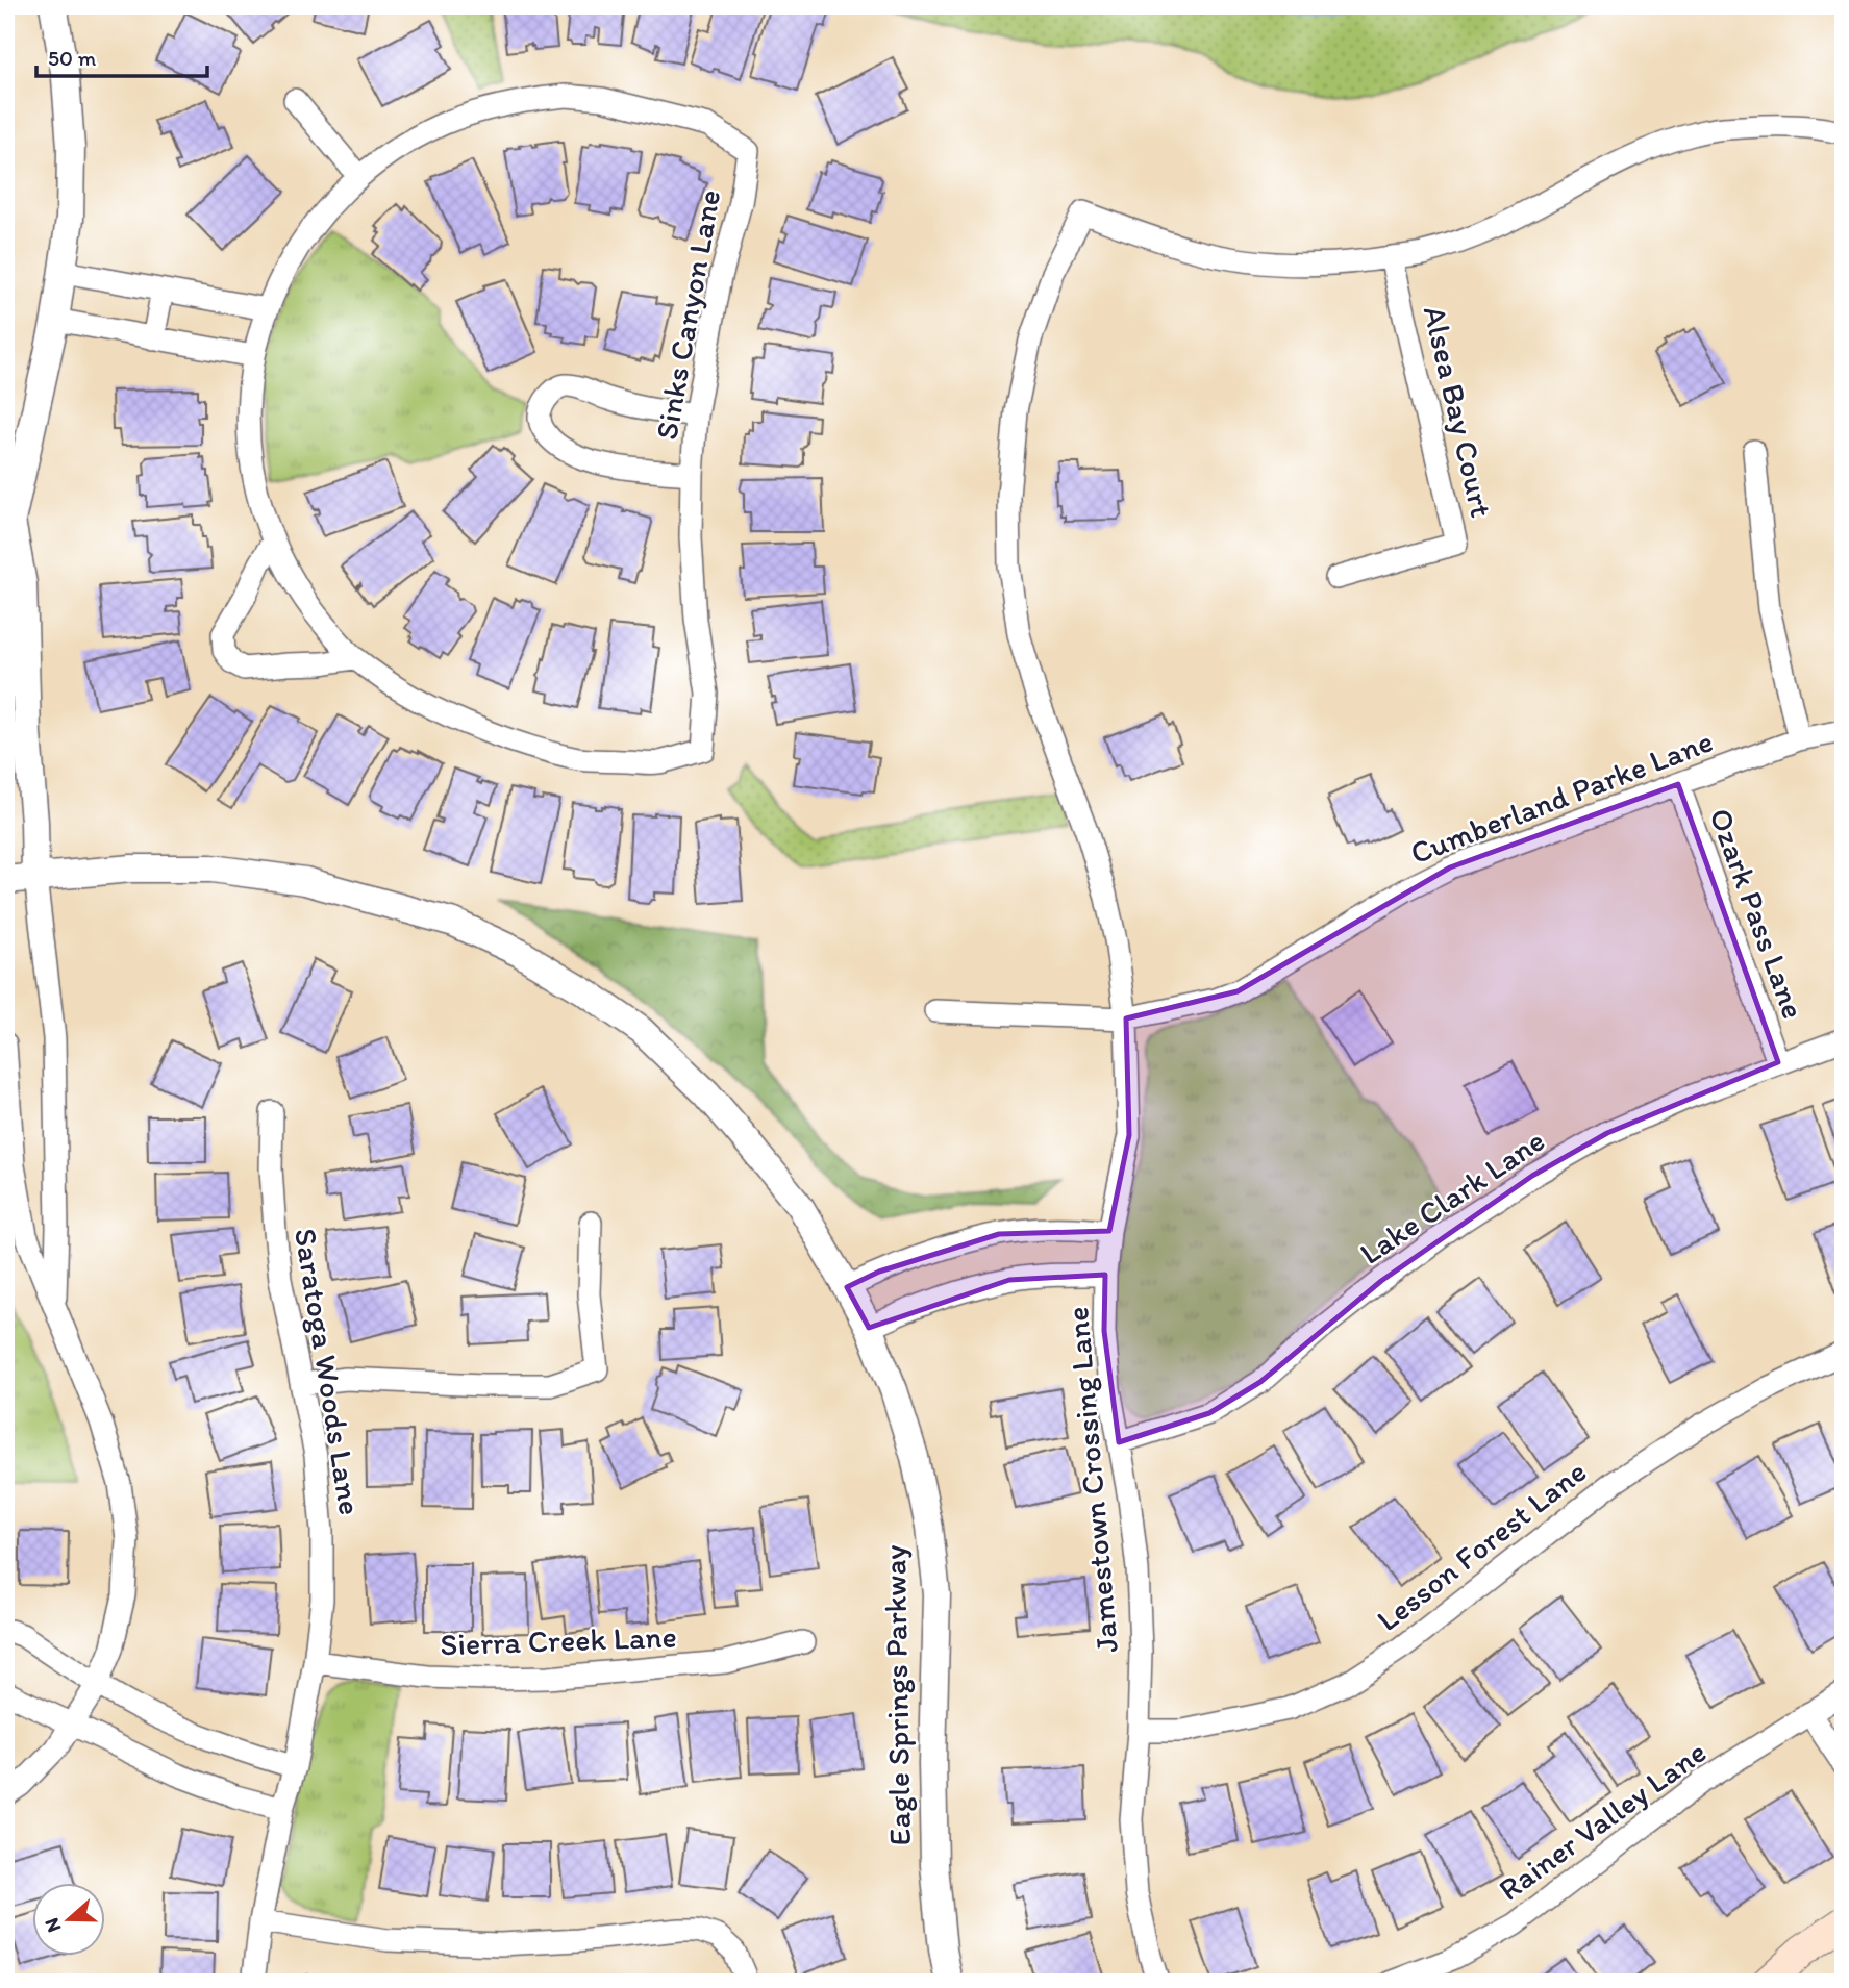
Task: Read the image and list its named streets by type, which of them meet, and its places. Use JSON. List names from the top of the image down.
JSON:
{
  "streets": {
    "street": [
      "Sinks Canyon Lane",
      "Alsea Bay Court",
      "Cumberland Parke Lane",
      "Ozark Pass Lane",
      "Lake Clark Lane",
      "Saratoga Woods Lane",
      "Jamestown Crossing Lane",
      "Lesson Forest Lane",
      "Sierra Creek Lane",
      "Eagle Springs Parkway",
      "Rainer Valley Lane"
    ]
  },
  "crossings": [
    ["Alsea Bay Court", "Jamestown Crossing Lane"],
    ["Cumberland Parke Lane", "Ozark Pass Lane"],
    ["Cumberland Parke Lane", "Jamestown Crossing Lane"],
    ["Ozark Pass Lane", "Lake Clark Lane"],
    ["Lake Clark Lane", "Jamestown Crossing Lane"],
    ["Saratoga Woods Lane", "Sierra Creek Lane"],
    ["Jamestown Crossing Lane", "Lesson Forest Lane"]
  ],
  "scale_bar": "50 m",
  "north": "left"
}
